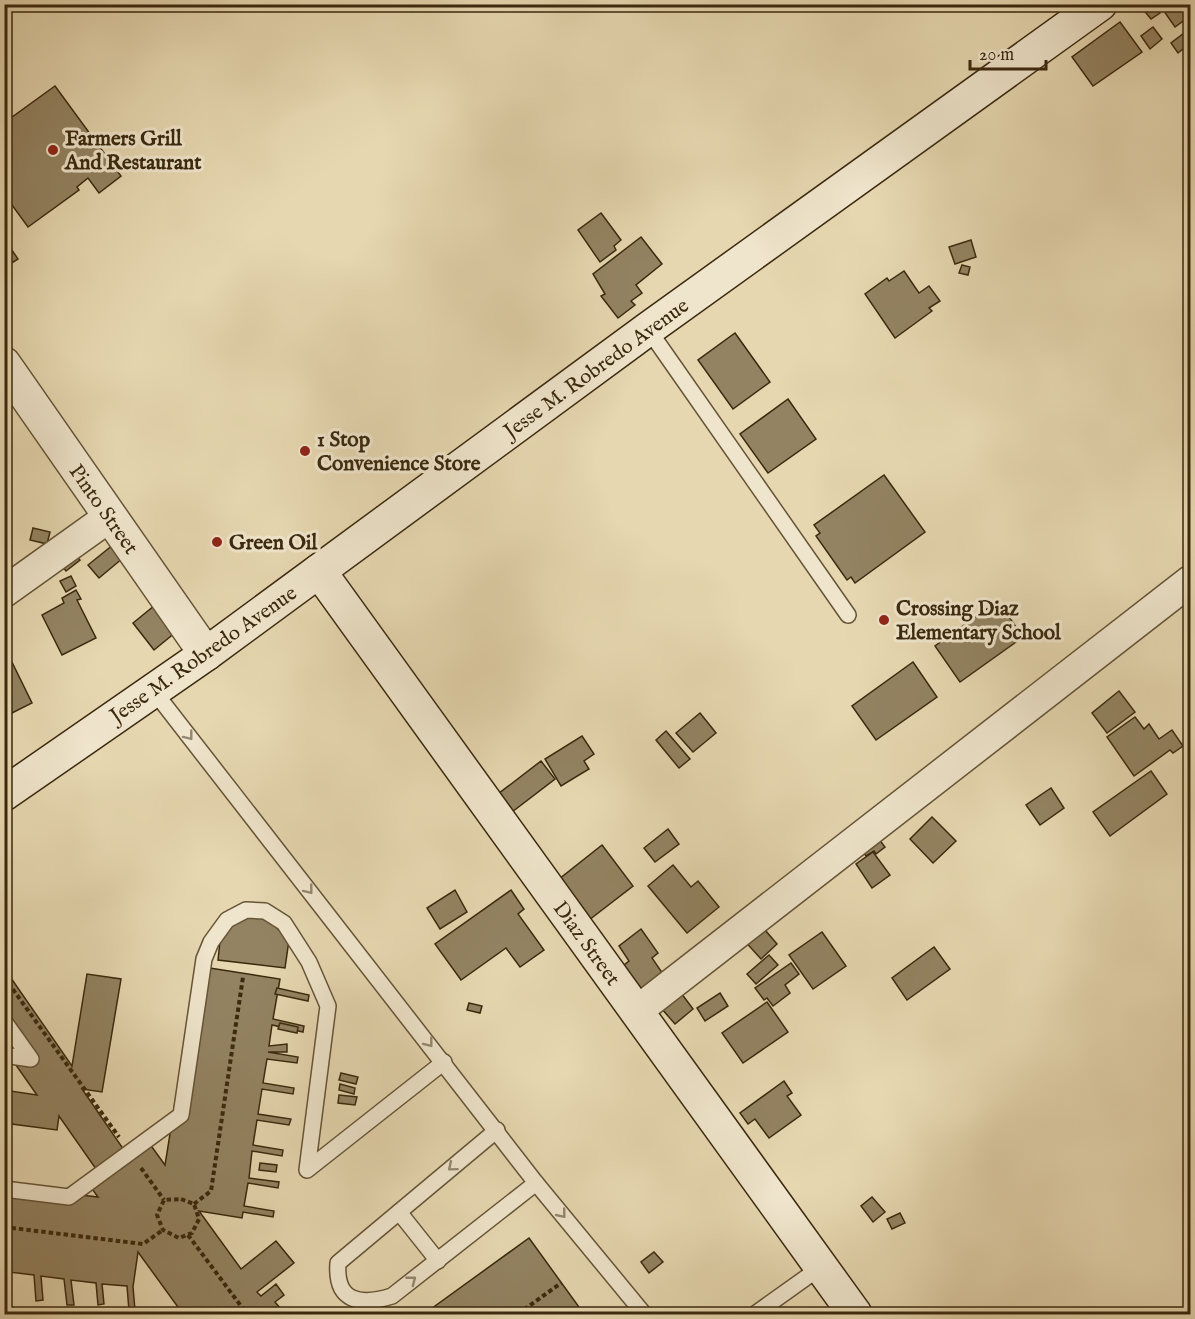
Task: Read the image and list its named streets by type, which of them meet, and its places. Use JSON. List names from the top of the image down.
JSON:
{
  "streets": {
    "main road": ["Jesse M. Robredo Avenue", "Pinto Street", "Diaz Street"]
  },
  "crossings": [
    ["Jesse M. Robredo Avenue", "Pinto Street"],
    ["Jesse M. Robredo Avenue", "Diaz Street"]
  ],
  "places": [
    "Farmers Grill And Restaurant",
    "1 Stop Convenience Store",
    "Green Oil",
    "Crossing Diaz Elementary School"
  ],
  "scale_bar": "20 m"
}
